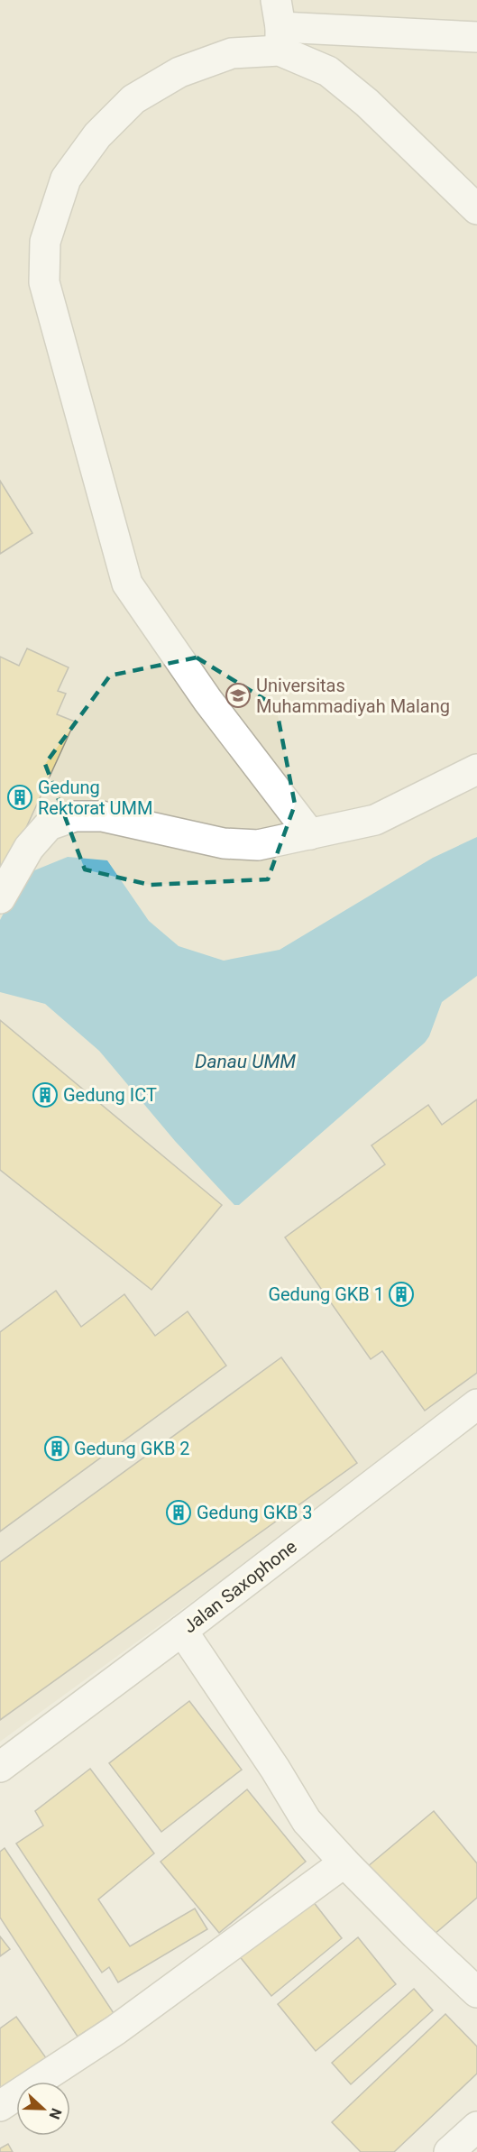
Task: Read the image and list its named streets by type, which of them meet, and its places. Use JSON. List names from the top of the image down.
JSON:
{
  "streets": {
    "street": ["Jalan Saxophone"]
  },
  "water": ["Danau UMM"],
  "places": {
    "school or university": ["Universitas Muhammadiyah Malang"],
    "building": [
      "Gedung Rektorat UMM",
      "Gedung ICT",
      "Gedung GKB 1",
      "Gedung GKB 2",
      "Gedung GKB 3"
    ]
  },
  "north": "right"
}
